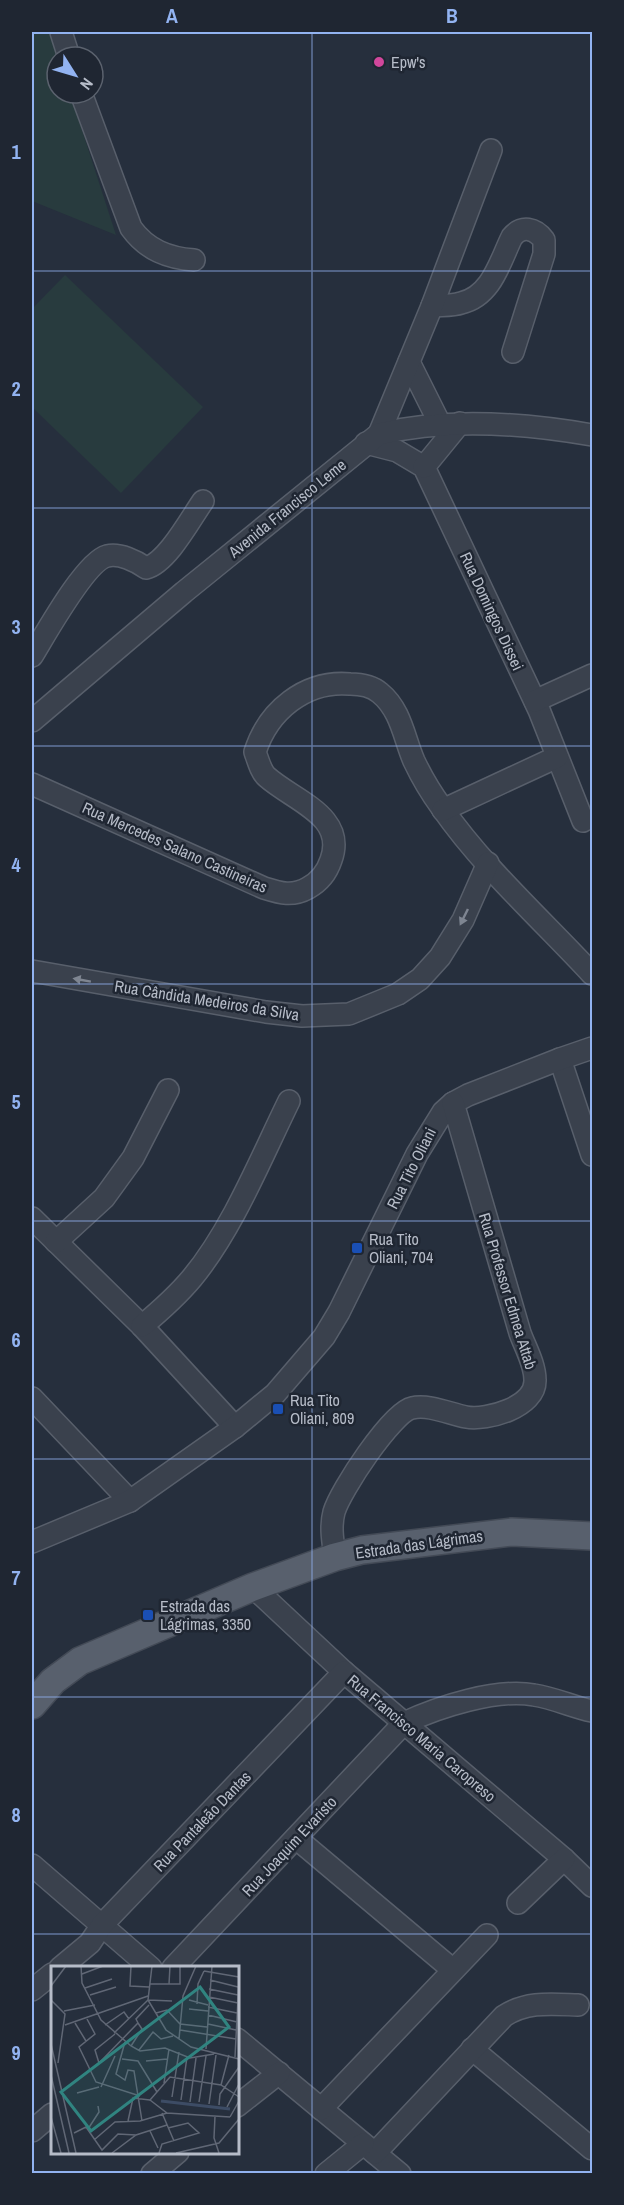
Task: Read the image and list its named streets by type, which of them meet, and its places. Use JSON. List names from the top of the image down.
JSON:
{
  "streets": {
    "main road": ["Estrada das Lágrimas"],
    "street": [
      "Avenida Francisco Leme",
      "Rua Domingos Dissei",
      "Rua Mercedes Salano Castineiras",
      "Rua Cândida Medeiros da Silva",
      "Rua Tito Oliani",
      "Rua Professor Edmea Attab",
      "Rua Francisco Maria Caropreso",
      "Rua Pantaleão Dantas",
      "Rua Joaquim Evaristo"
    ]
  },
  "crossings": [
    ["Rua Mercedes Salano Castineiras", "Rua Cândida Medeiros da Silva"],
    ["Rua Tito Oliani", "Rua Professor Edmea Attab"],
    ["Rua Professor Edmea Attab", "Estrada das Lágrimas"],
    ["Estrada das Lágrimas", "Rua Francisco Maria Caropreso"],
    ["Rua Francisco Maria Caropreso", "Rua Pantaleão Dantas"],
    ["Rua Francisco Maria Caropreso", "Rua Joaquim Evaristo"]
  ],
  "one_way": ["Rua Cândida Medeiros da Silva"],
  "places": {
    "other": ["Epw's"],
    "transit": ["Rua Tito Oliani, 704", "Rua Tito Oliani, 809", "Estrada das Lágrimas, 3350"]
  },
  "north": "bottom right",
  "grid": {
    "columns": ["A", "B"],
    "rows": [
      "1",
      "2",
      "3",
      "4",
      "5",
      "6",
      "7",
      "8",
      "9"
    ]
  }
}
